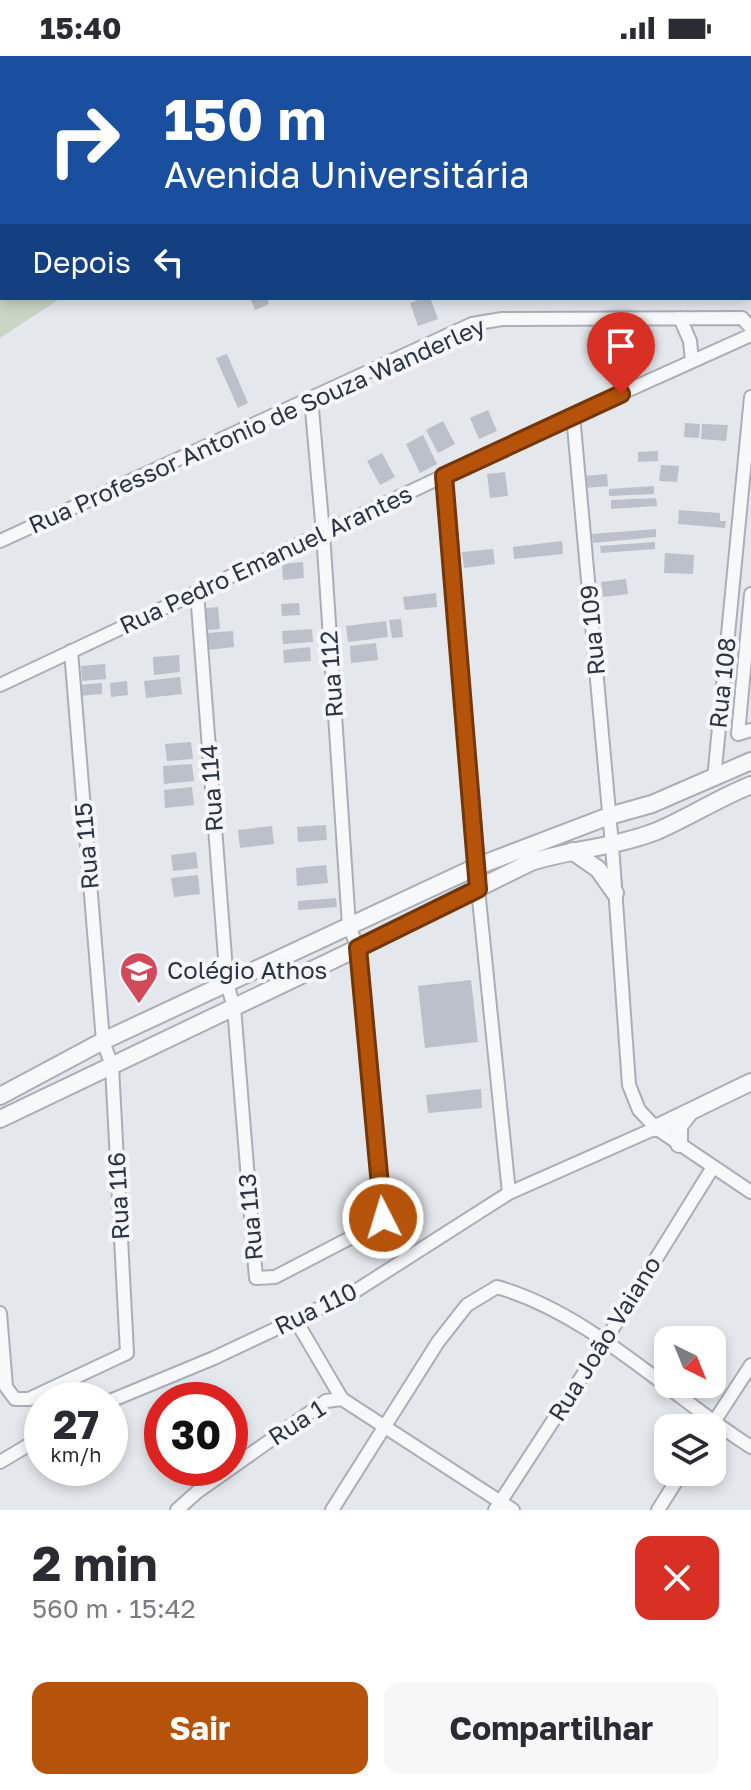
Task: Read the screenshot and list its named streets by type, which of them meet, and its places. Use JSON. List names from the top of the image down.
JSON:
{
  "streets": {
    "street": [
      "Rua Professor Antonio de Souza Wanderley",
      "Rua Pedro Emanuel Arantes",
      "Rua 109",
      "Rua 112",
      "Rua 108",
      "Rua 114",
      "Rua 115",
      "Rua 116",
      "Rua 113",
      "Rua 110",
      "Rua João Vaiano",
      "Rua 1"
    ]
  },
  "crossings": [
    ["Rua Professor Antonio de Souza Wanderley", "Rua 112"],
    ["Rua Pedro Emanuel Arantes", "Rua 109"],
    ["Rua Pedro Emanuel Arantes", "Rua 112"],
    ["Rua Pedro Emanuel Arantes", "Rua 114"],
    ["Rua Pedro Emanuel Arantes", "Rua 115"],
    ["Rua 112", "Rua 113"],
    ["Rua 114", "Rua 113"],
    ["Rua 115", "Rua 116"]
  ],
  "places": {
    "school or university": ["Colégio Athos"]
  },
  "north": "bottom right",
  "page": {
    "status": "15:40",
    "turn": ["150 m", "Avenida Universitária"],
    "then": "Depois",
    "speed": "27 km/h",
    "limit": "30",
    "heading": ["2 min", "560 m · 15:42"],
    "buttons": ["Sair", "Compartilhar"]
  }
}
